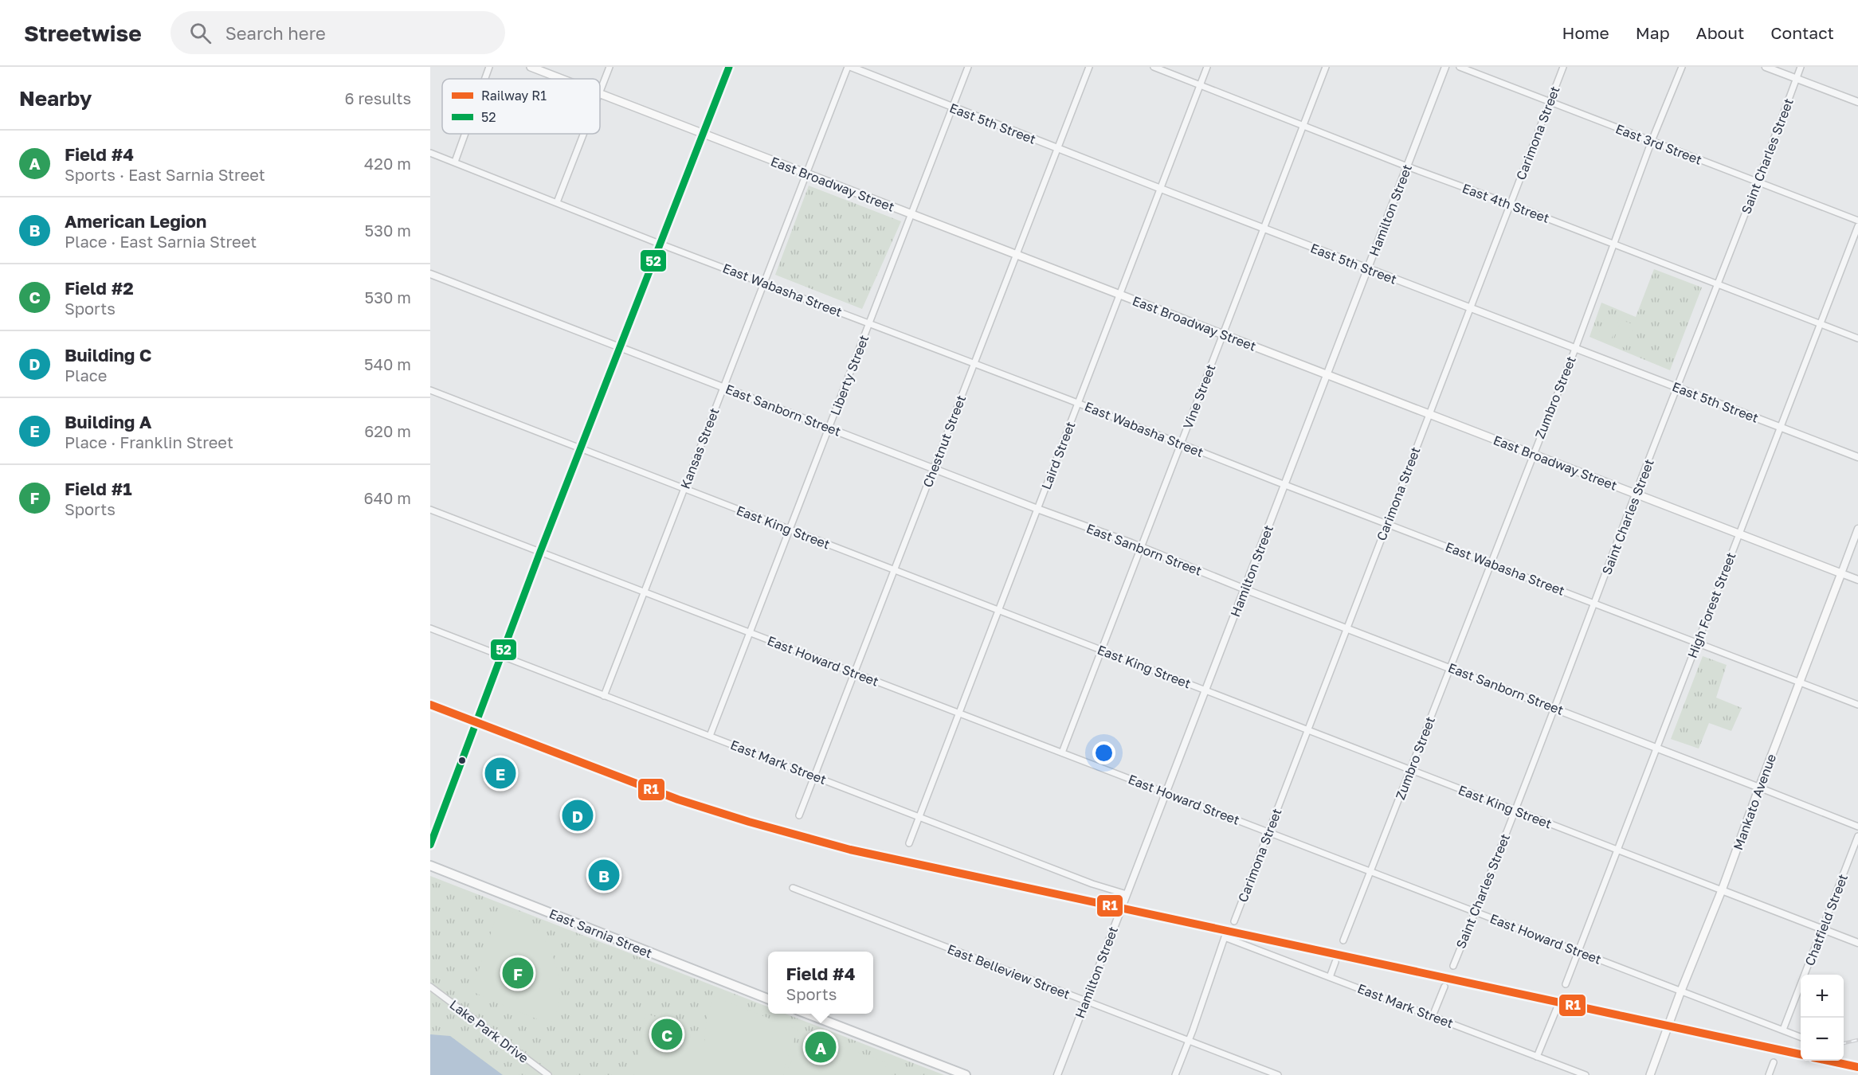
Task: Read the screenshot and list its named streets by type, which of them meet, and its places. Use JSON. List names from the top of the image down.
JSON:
{
  "streets": {
    "main road": ["East Broadway Street", "Mankato Avenue", "East Sarnia Street"],
    "street": [
      "East 5th Street",
      "Carimona Street",
      "East 3rd Street",
      "Saint Charles Street",
      "East 4th Street",
      "Hamilton Street",
      "East Wabasha Street",
      "Liberty Street",
      "Vine Street",
      "Zumbro Street",
      "East Sanborn Street",
      "Chestnut Street",
      "Kansas Street",
      "Laird Street",
      "East King Street",
      "High Forest Street",
      "East Howard Street",
      "East Mark Street",
      "Chatfield Street",
      "East Belleview Street",
      "Lake Park Drive"
    ]
  },
  "crossings": [
    ["East 5th Street", "Carimona Street"],
    ["East 5th Street", "Saint Charles Street"],
    ["East 5th Street", "Hamilton Street"],
    ["East 5th Street", "Liberty Street"],
    ["East 5th Street", "Vine Street"],
    ["East 5th Street", "Zumbro Street"],
    ["East 5th Street", "Chestnut Street"],
    ["East 5th Street", "Kansas Street"],
    ["East 5th Street", "Laird Street"],
    ["East 5th Street", "High Forest Street"],
    ["Carimona Street", "East 3rd Street"],
    ["Carimona Street", "East Broadway Street"],
    ["Carimona Street", "East 4th Street"],
    ["Carimona Street", "East Wabasha Street"],
    ["Carimona Street", "East Sanborn Street"],
    ["Carimona Street", "East King Street"],
    ["Carimona Street", "East Howard Street"],
    ["East 3rd Street", "Saint Charles Street"],
    ["East 3rd Street", "Zumbro Street"],
    ["Saint Charles Street", "East Broadway Street"],
    ["Saint Charles Street", "East 4th Street"],
    ["Saint Charles Street", "East Wabasha Street"],
    ["Saint Charles Street", "East Sanborn Street"],
    ["Saint Charles Street", "East King Street"],
    ["Saint Charles Street", "East Howard Street"],
    ["East Broadway Street", "Hamilton Street"],
    ["East Broadway Street", "Liberty Street"],
    ["East Broadway Street", "Vine Street"],
    ["East Broadway Street", "Zumbro Street"],
    ["East Broadway Street", "Chestnut Street"],
    ["East Broadway Street", "Kansas Street"],
    ["East Broadway Street", "Laird Street"],
    ["East Broadway Street", "High Forest Street"],
    ["East Broadway Street", "Mankato Avenue"],
    ["East 4th Street", "Hamilton Street"],
    ["East 4th Street", "Vine Street"],
    ["East 4th Street", "Zumbro Street"],
    ["East 4th Street", "Laird Street"],
    ["East 4th Street", "High Forest Street"],
    ["Hamilton Street", "East Wabasha Street"],
    ["Hamilton Street", "East Sanborn Street"],
    ["Hamilton Street", "East King Street"],
    ["Hamilton Street", "East Howard Street"],
    ["Hamilton Street", "East Mark Street"],
    ["Hamilton Street", "East Belleview Street"],
    ["East Wabasha Street", "Liberty Street"],
    ["East Wabasha Street", "Vine Street"],
    ["East Wabasha Street", "Zumbro Street"],
    ["East Wabasha Street", "Chestnut Street"],
    ["East Wabasha Street", "Kansas Street"],
    ["East Wabasha Street", "Laird Street"],
    ["East Wabasha Street", "High Forest Street"],
    ["East Wabasha Street", "Mankato Avenue"],
    ["Liberty Street", "East Sanborn Street"],
    ["Liberty Street", "East King Street"],
    ["Liberty Street", "East Howard Street"],
    ["Liberty Street", "East Mark Street"],
    ["Vine Street", "East Sanborn Street"],
    ["Vine Street", "East King Street"],
    ["Vine Street", "East Howard Street"],
    ["Zumbro Street", "East Sanborn Street"],
    ["Zumbro Street", "East King Street"],
    ["Zumbro Street", "East Howard Street"],
    ["East Sanborn Street", "Chestnut Street"],
    ["East Sanborn Street", "Kansas Street"],
    ["East Sanborn Street", "Laird Street"],
    ["East Sanborn Street", "High Forest Street"],
    ["East Sanborn Street", "Mankato Avenue"],
    ["Chestnut Street", "East King Street"],
    ["Chestnut Street", "East Howard Street"],
    ["Chestnut Street", "East Mark Street"],
    ["Kansas Street", "East King Street"],
    ["Kansas Street", "East Howard Street"],
    ["Kansas Street", "East Mark Street"],
    ["Laird Street", "East King Street"],
    ["Laird Street", "East Howard Street"],
    ["Laird Street", "East Mark Street"],
    ["East King Street", "High Forest Street"],
    ["East King Street", "Mankato Avenue"],
    ["East King Street", "Chatfield Street"],
    ["High Forest Street", "East Howard Street"],
    ["East Howard Street", "Mankato Avenue"],
    ["East Howard Street", "Chatfield Street"],
    ["East Mark Street", "East Belleview Street"]
  ],
  "lines": ["transit line 52", "rail line R1"],
  "legend": ["Railway R1", "52"],
  "page": {
    "header": "Streetwise",
    "search": "Search here",
    "nav": [
      "Home",
      "Map",
      "About",
      "Contact"
    ],
    "heading": ["Nearby", "6 results"],
    "list": [
      {
        "mark": "A",
        "name": "Field #4",
        "note": "Sports · East Sarnia Street",
        "value": "420 m"
      },
      {
        "mark": "B",
        "name": "American Legion",
        "note": "Place · East Sarnia Street",
        "value": "530 m"
      },
      {
        "mark": "C",
        "name": "Field #2",
        "note": "Sports",
        "value": "530 m"
      },
      {
        "mark": "D",
        "name": "Building C",
        "note": "Place",
        "value": "540 m"
      },
      {
        "mark": "E",
        "name": "Building A",
        "note": "Place · Franklin Street",
        "value": "620 m"
      },
      {
        "mark": "F",
        "name": "Field #1",
        "note": "Sports",
        "value": "640 m"
      }
    ],
    "pins": [
      "E",
      "D",
      "B",
      "F",
      "C",
      "A"
    ],
    "popup": ["Field #4", "Sports"],
    "map_buttons": ["+", "−"]
  }
}
